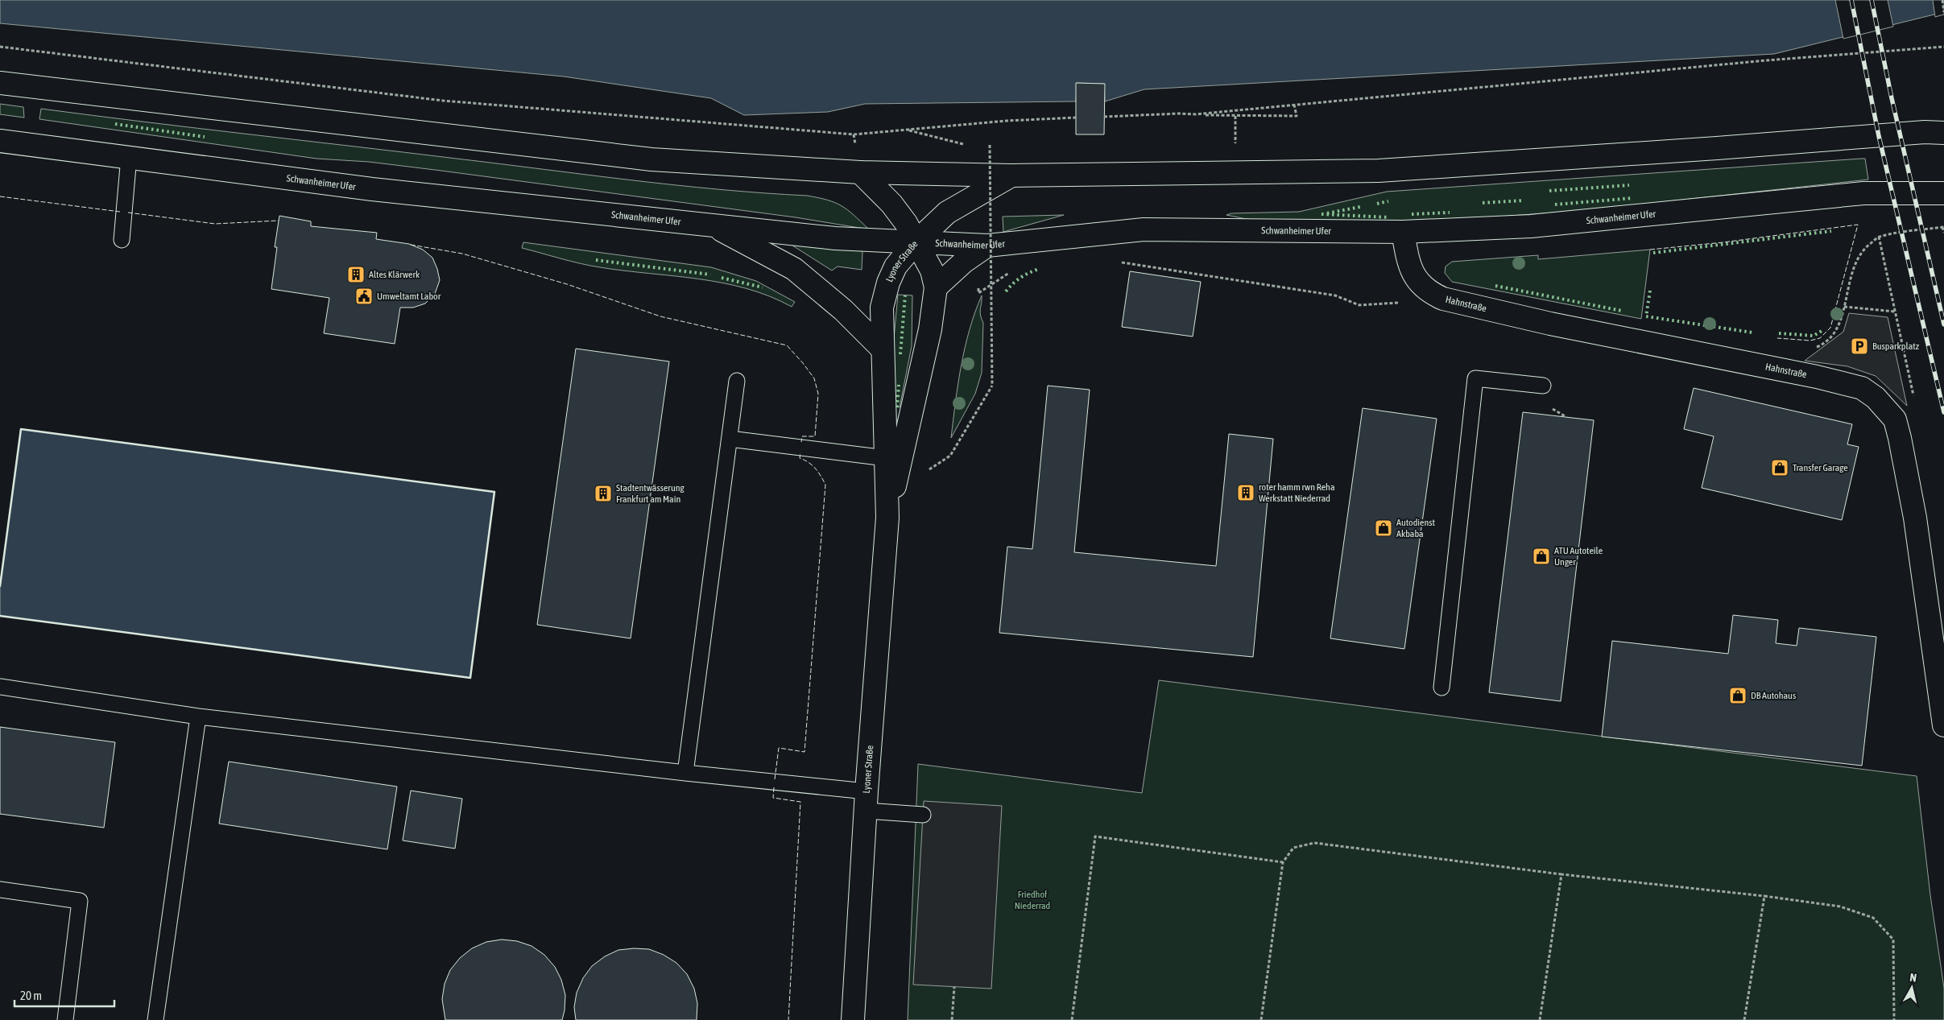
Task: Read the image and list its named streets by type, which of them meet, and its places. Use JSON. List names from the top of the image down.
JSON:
{
  "streets": {
    "main road": ["Schwanheimer Ufer", "Lyoner Straße", "Hahnstraße"]
  },
  "crossings": [
    ["Schwanheimer Ufer", "Lyoner Straße"],
    ["Schwanheimer Ufer", "Hahnstraße"]
  ],
  "parks": ["Friedhof Niederrad"],
  "places": {
    "building": ["Altes Klärwerk", "roter hamm rwn Reha Werkstatt Niederrad", "Stadtentwässerung Frankfurt am Main"],
    "public building": ["Umweltamt Labor"],
    "parking": ["Busparkplatz"],
    "shop": [
      "Transfer Garage",
      "Autodienst Akbaba",
      "ATU Autoteile Unger",
      "DB Autohaus"
    ]
  },
  "scale_bar": "20 m",
  "north": "top"
}
